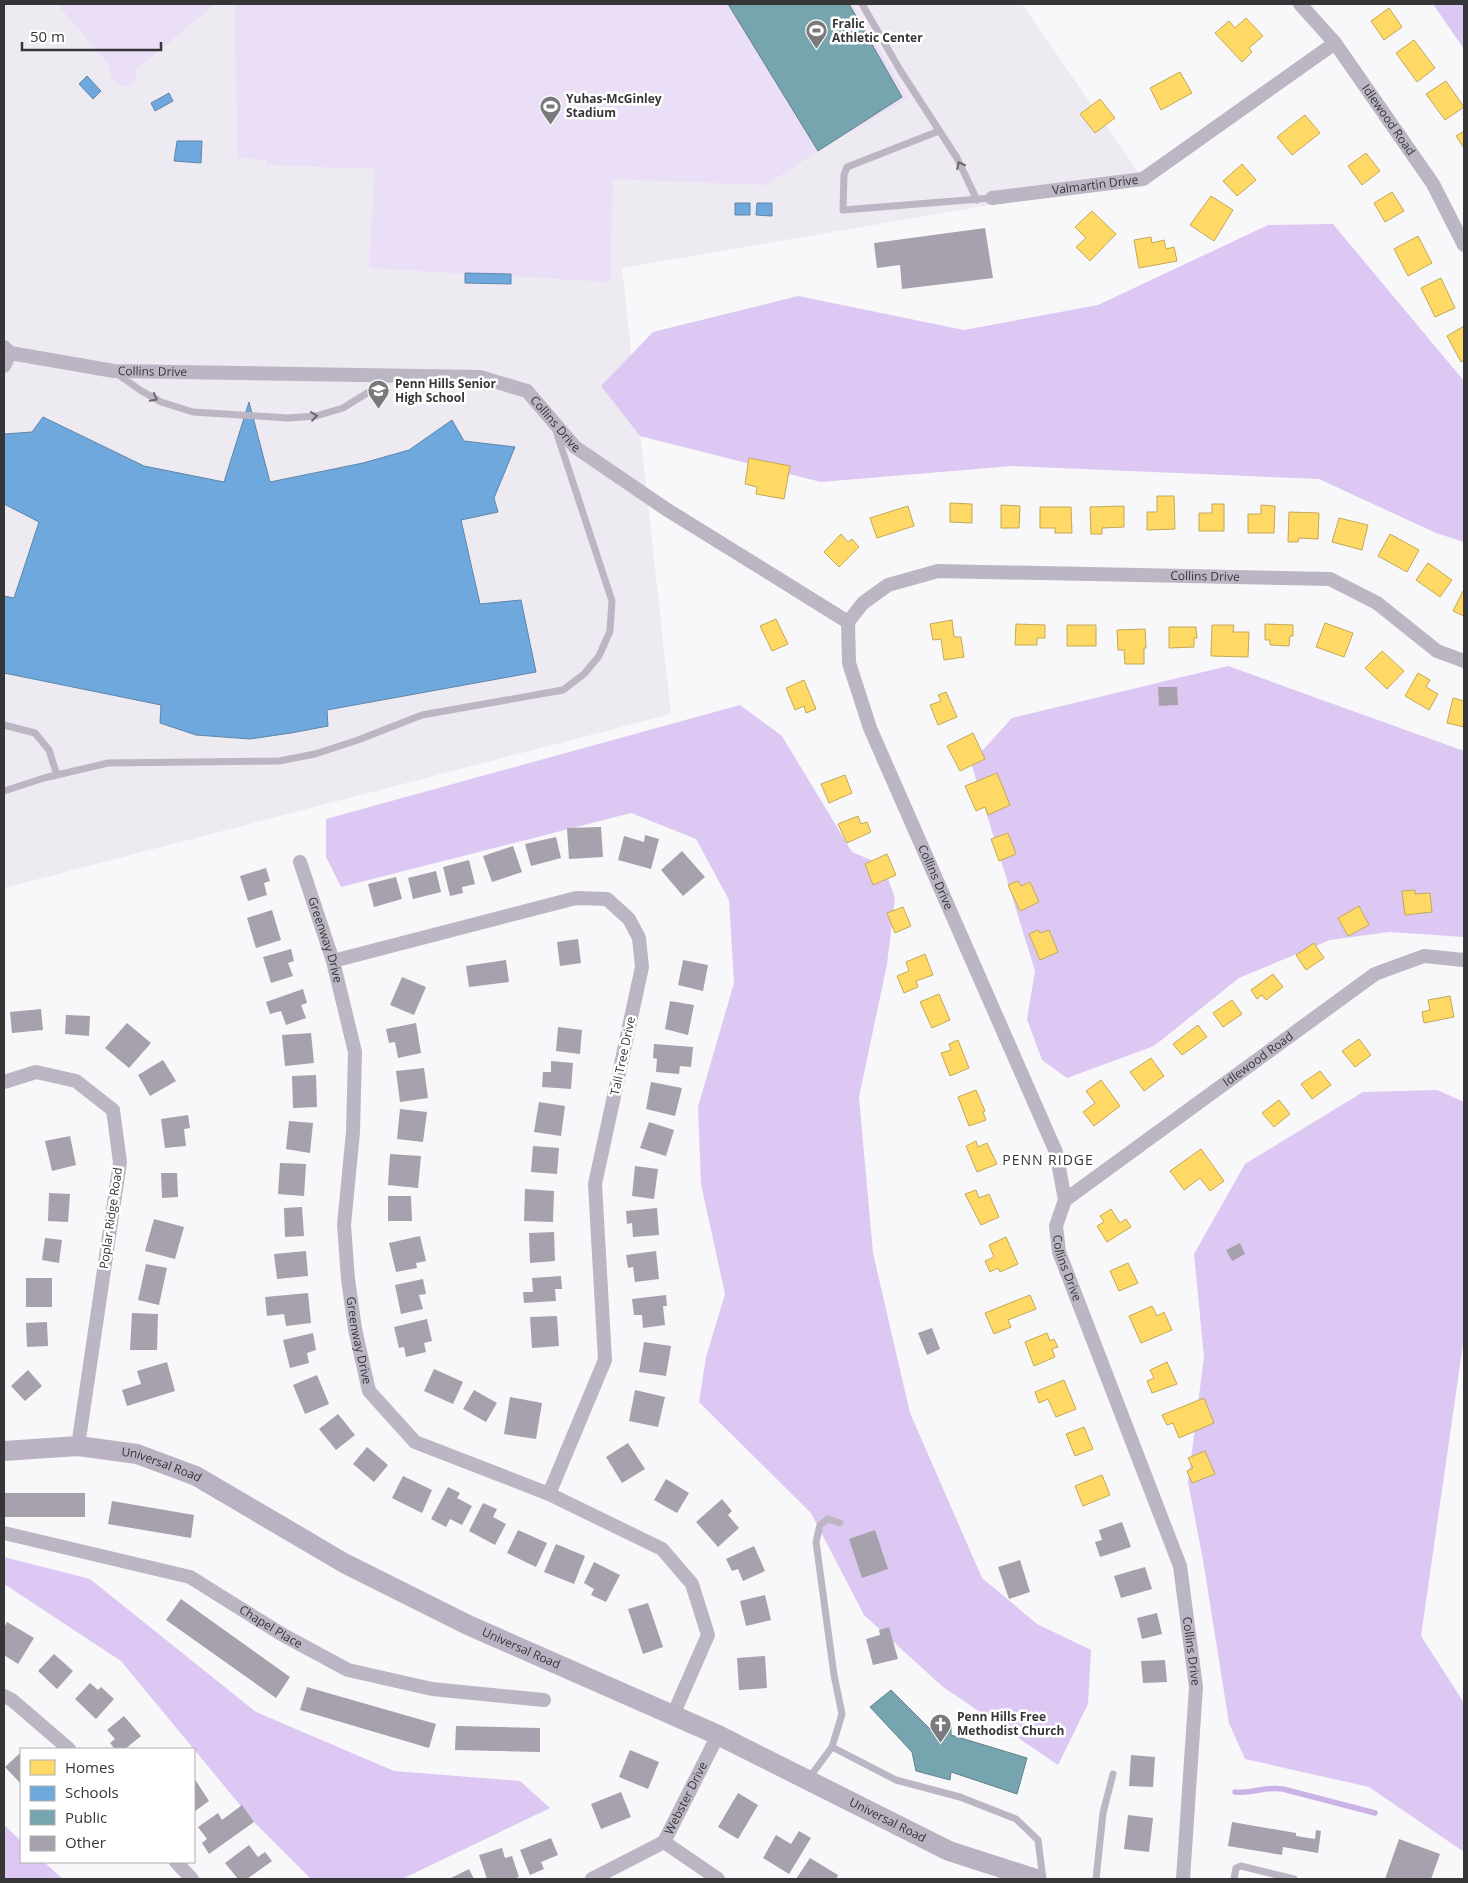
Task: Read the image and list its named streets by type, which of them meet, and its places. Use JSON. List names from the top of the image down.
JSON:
{
  "streets": {
    "street": [
      "Idlewood Road",
      "Valmartin Drive",
      "Collins Drive",
      "Greenway Drive",
      "Tall Tree Drive",
      "Poplar Ridge Road",
      "Universal Road",
      "Chapel Place",
      "Webster Drive"
    ]
  },
  "crossings": [
    ["Idlewood Road", "Valmartin Drive"],
    ["Idlewood Road", "Collins Drive"],
    ["Greenway Drive", "Tall Tree Drive"],
    ["Greenway Drive", "Universal Road"],
    ["Poplar Ridge Road", "Universal Road"],
    ["Universal Road", "Webster Drive"]
  ],
  "districts": ["PENN RIDGE"],
  "places": {
    "sports": ["Fralic Athletic Center", "Yuhas-McGinley Stadium"],
    "school or university": ["Penn Hills Senior High School"],
    "church": ["Penn Hills Free Methodist Church"]
  },
  "legend": [
    "Homes",
    "Schools",
    "Public",
    "Other"
  ],
  "scale_bar": "50 m"
}
